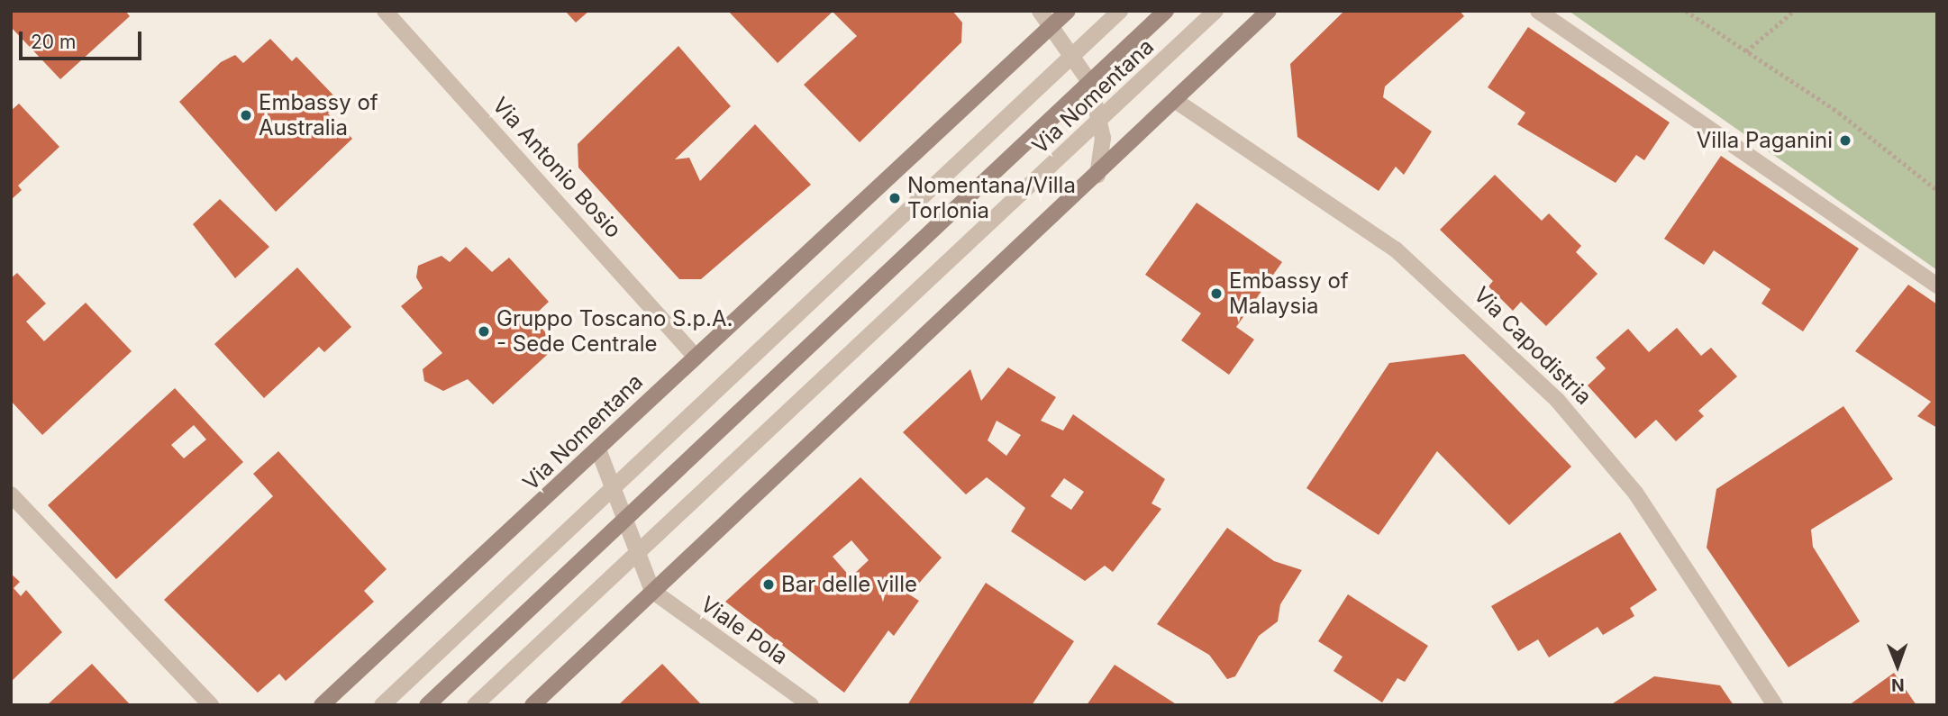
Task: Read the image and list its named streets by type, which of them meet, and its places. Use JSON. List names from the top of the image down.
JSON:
{
  "streets": {
    "street": [
      "Via Nomentana",
      "Via Antonio Bosio",
      "Via Capodistria",
      "Viale Pola"
    ]
  },
  "crossings": [
    ["Via Nomentana", "Via Antonio Bosio"]
  ],
  "places": [
    "Embassy of Australia",
    "Villa Paganini",
    "Nomentana/Villa Torlonia",
    "Embassy of Malaysia",
    "Gruppo Toscano S.p.A. - Sede Centrale",
    "Bar delle ville"
  ],
  "scale_bar": "20 m",
  "north": "bottom"
}
